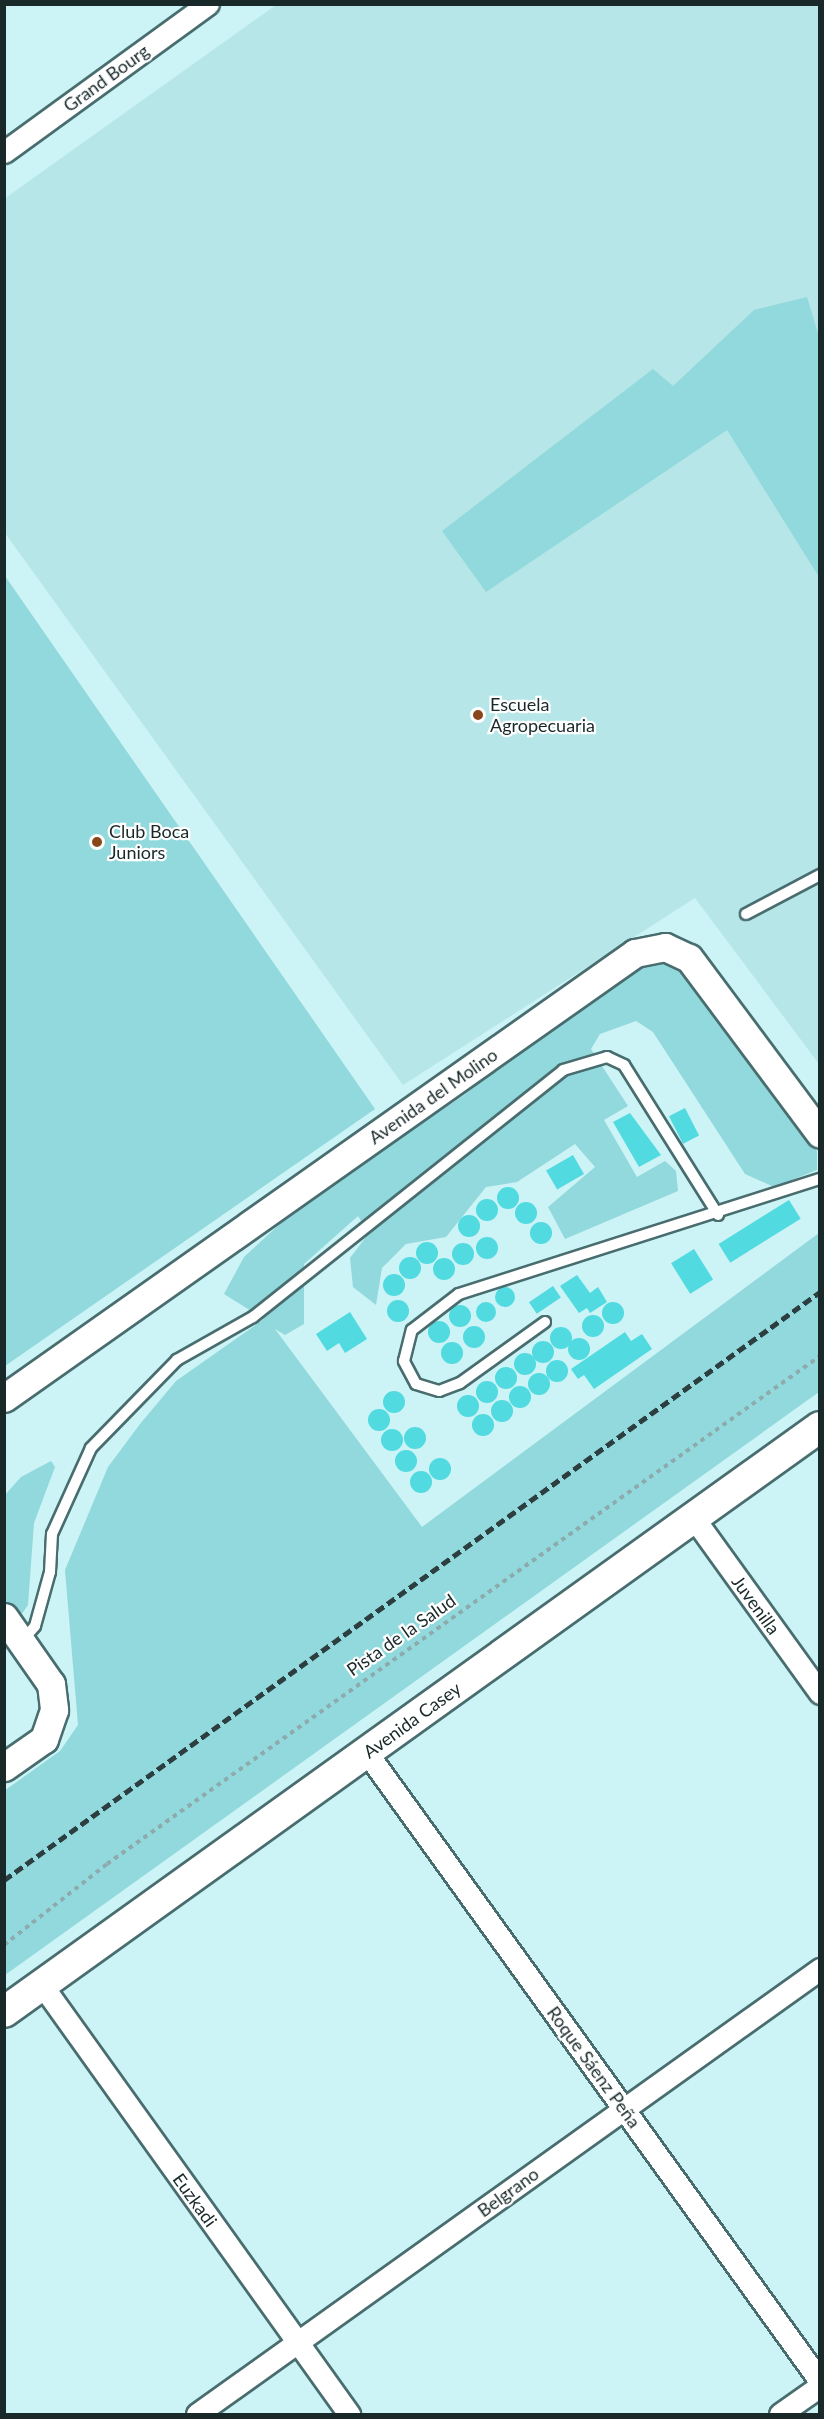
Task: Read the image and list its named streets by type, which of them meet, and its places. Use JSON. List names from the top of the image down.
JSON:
{
  "streets": {
    "main road": ["Avenida Casey"],
    "street": [
      "Grand Bourg",
      "Avenida del Molino",
      "Juvenilla",
      "Roque Sáenz Peña",
      "Belgrano",
      "Euzkadi"
    ],
    "path": ["Pista de la Salud"]
  },
  "crossings": [
    ["Juvenilla", "Avenida Casey"],
    ["Avenida Casey", "Roque Sáenz Peña"],
    ["Avenida Casey", "Euzkadi"],
    ["Roque Sáenz Peña", "Belgrano"],
    ["Belgrano", "Euzkadi"]
  ],
  "places": ["Escuela Agropecuaria", "Club Boca Juniors"]
}
